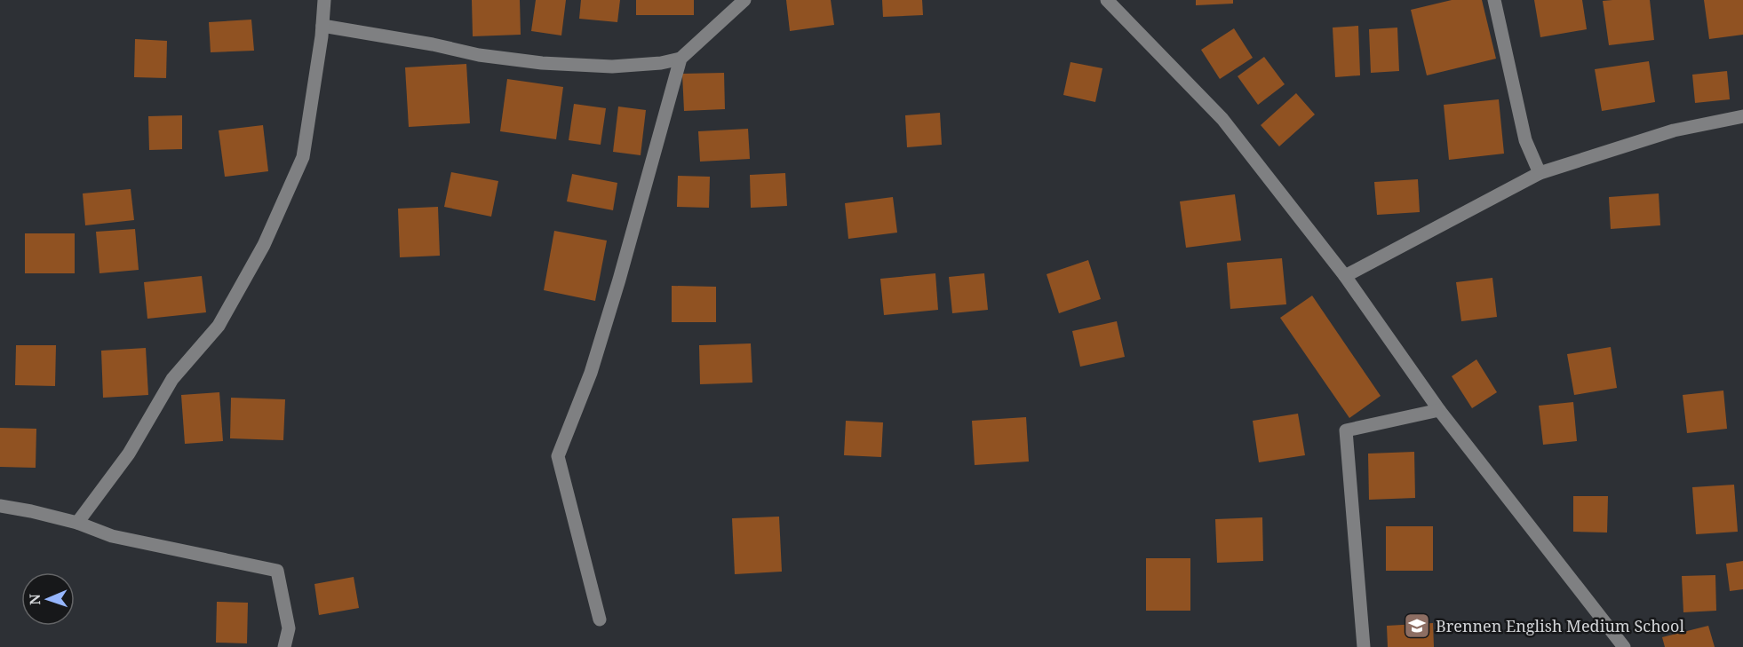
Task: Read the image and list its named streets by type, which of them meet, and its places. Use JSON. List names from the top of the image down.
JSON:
{
  "places": {
    "school or university": ["Brennen English Medium School"]
  },
  "north": "left"
}
